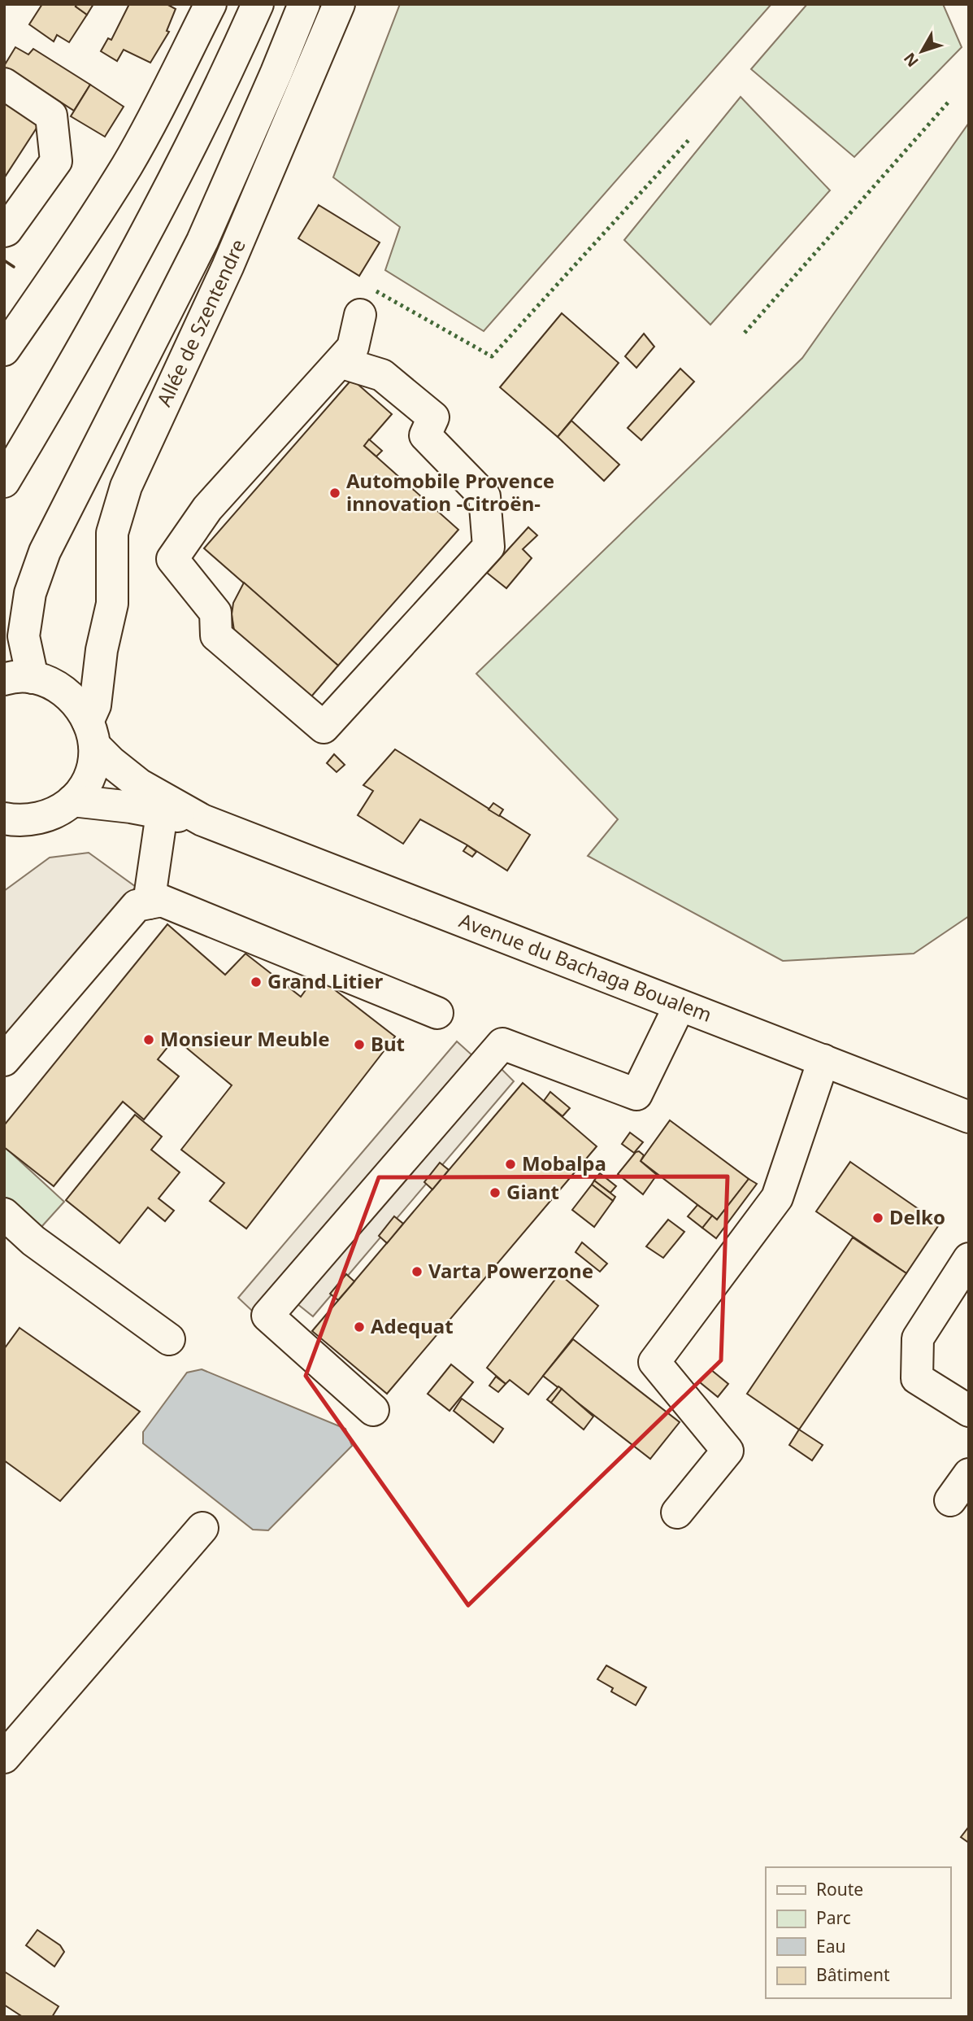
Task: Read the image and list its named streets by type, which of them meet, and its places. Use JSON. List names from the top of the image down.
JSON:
{
  "streets": {
    "main road": ["Allée de Szentendre", "Avenue du Bachaga Boualem"]
  },
  "places": [
    "Automobile Provence innovation -Citroën-",
    "Grand Litier",
    "Monsieur Meuble",
    "But",
    "Mobalpa",
    "Giant",
    "Delko",
    "Varta Powerzone",
    "Adequat"
  ],
  "legend": [
    "Route",
    "Parc",
    "Eau",
    "Bâtiment"
  ],
  "north": "bottom left"
}
